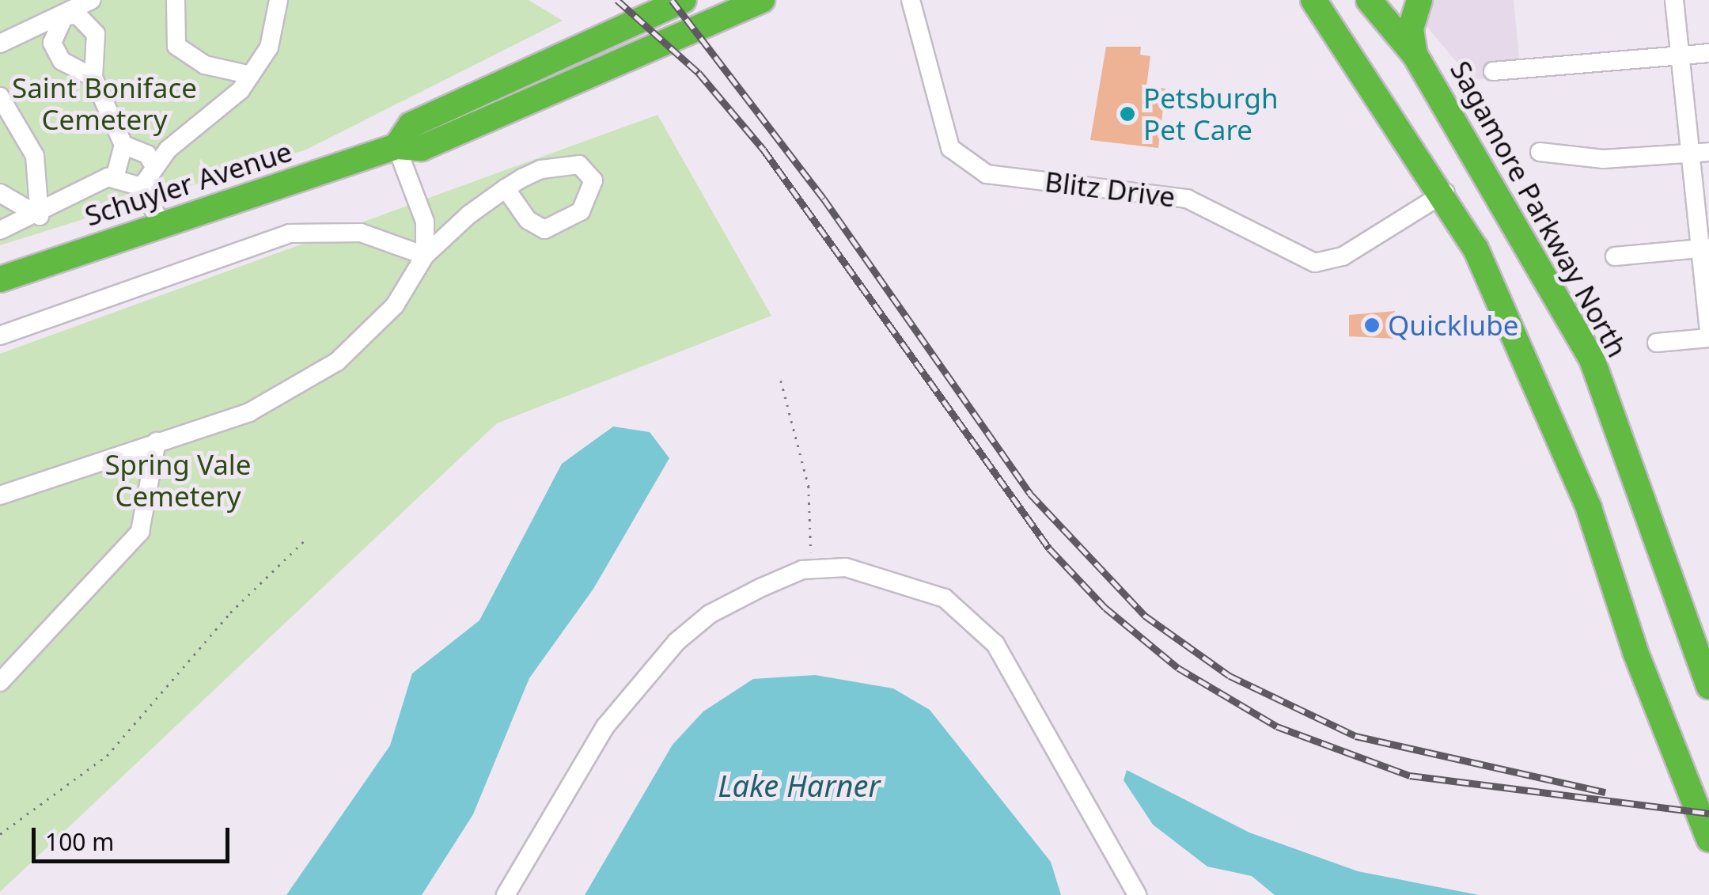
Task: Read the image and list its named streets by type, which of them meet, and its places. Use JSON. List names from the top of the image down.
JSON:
{
  "streets": {
    "highway": ["Schuyler Avenue", "Sagamore Parkway North"],
    "street": ["Blitz Drive"]
  },
  "water": ["Lake Harner"],
  "parks": ["Saint Boniface Cemetery", "Spring Vale Cemetery"],
  "places": ["Petsburgh Pet Care", "Quicklube"],
  "scale_bar": "100 m"
}
